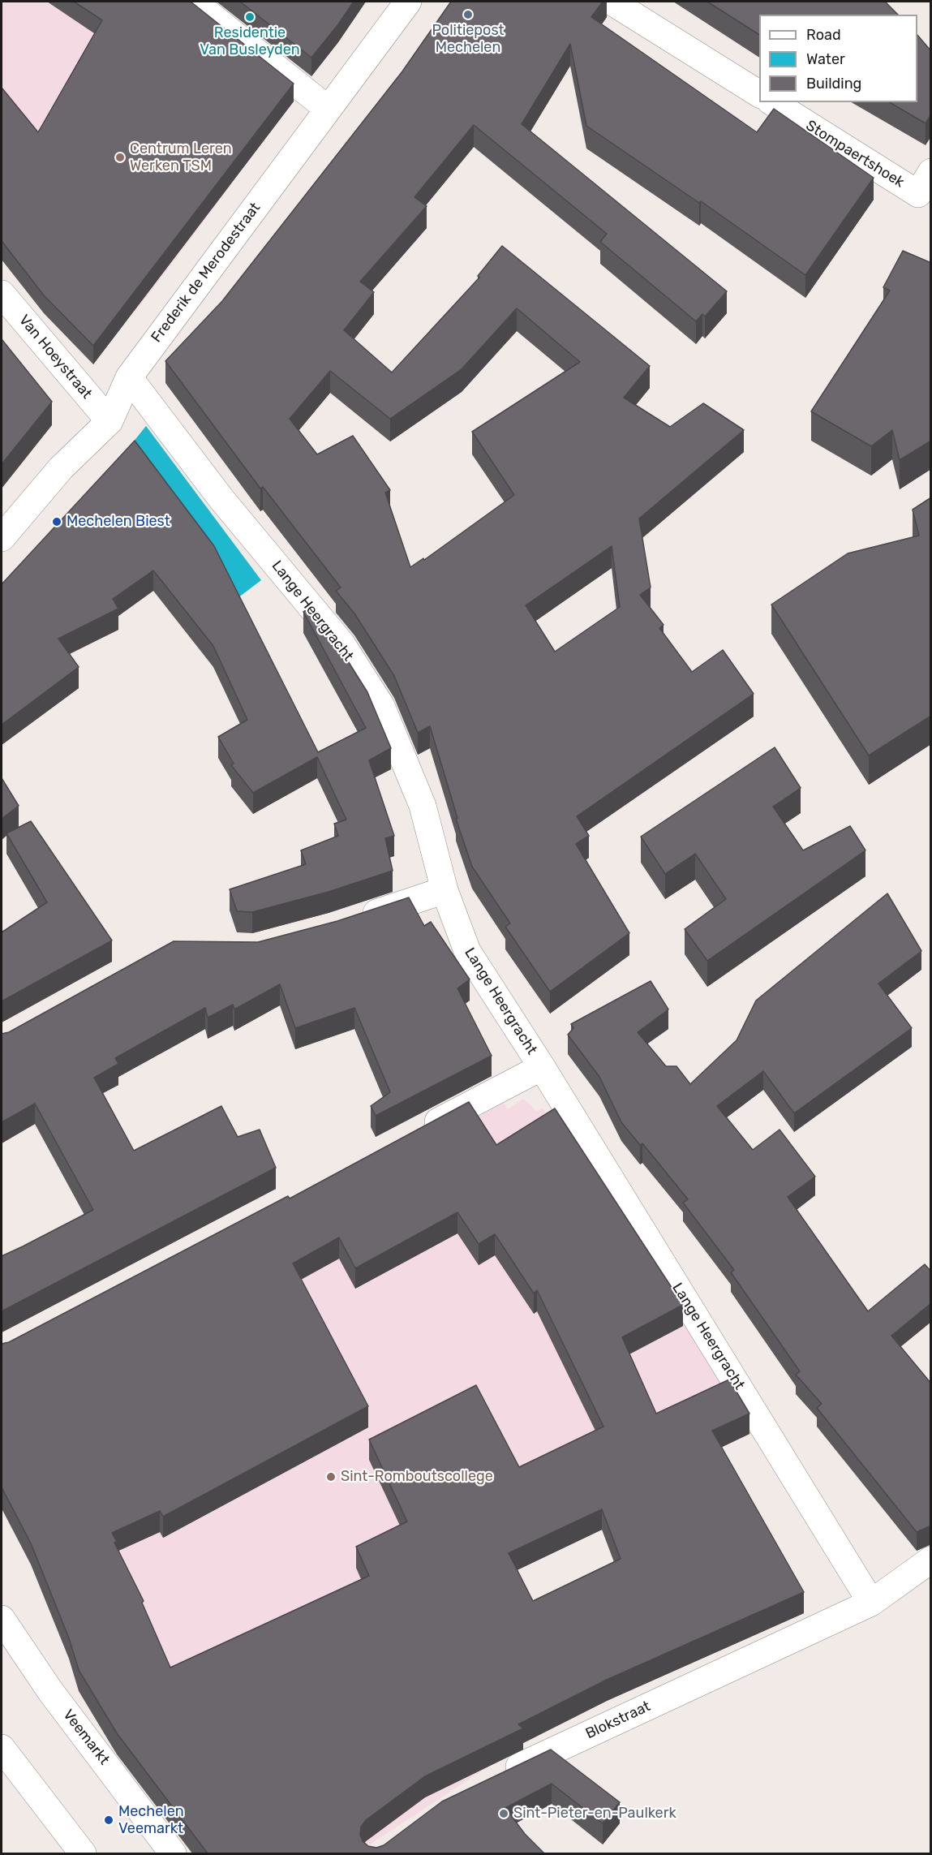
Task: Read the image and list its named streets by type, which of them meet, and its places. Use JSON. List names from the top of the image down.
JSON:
{
  "streets": {
    "street": [
      "Stompaertshoek",
      "Frederik de Merodestraat",
      "Van Hoeystraat",
      "Lange Heergracht",
      "Blokstraat",
      "Veemarkt"
    ]
  },
  "crossings": [
    ["Frederik de Merodestraat", "Van Hoeystraat"],
    ["Frederik de Merodestraat", "Lange Heergracht"],
    ["Lange Heergracht", "Blokstraat"]
  ],
  "places": [
    "Politiepost Mechelen",
    "Residentie Van Busleyden",
    "Centrum Leren Werken TSM",
    "Mechelen Biest",
    "Sint-Romboutscollege",
    "Sint-Pieter-en-Paulkerk",
    "Mechelen Veemarkt"
  ],
  "legend": ["Road", "Water", "Building"]
}
